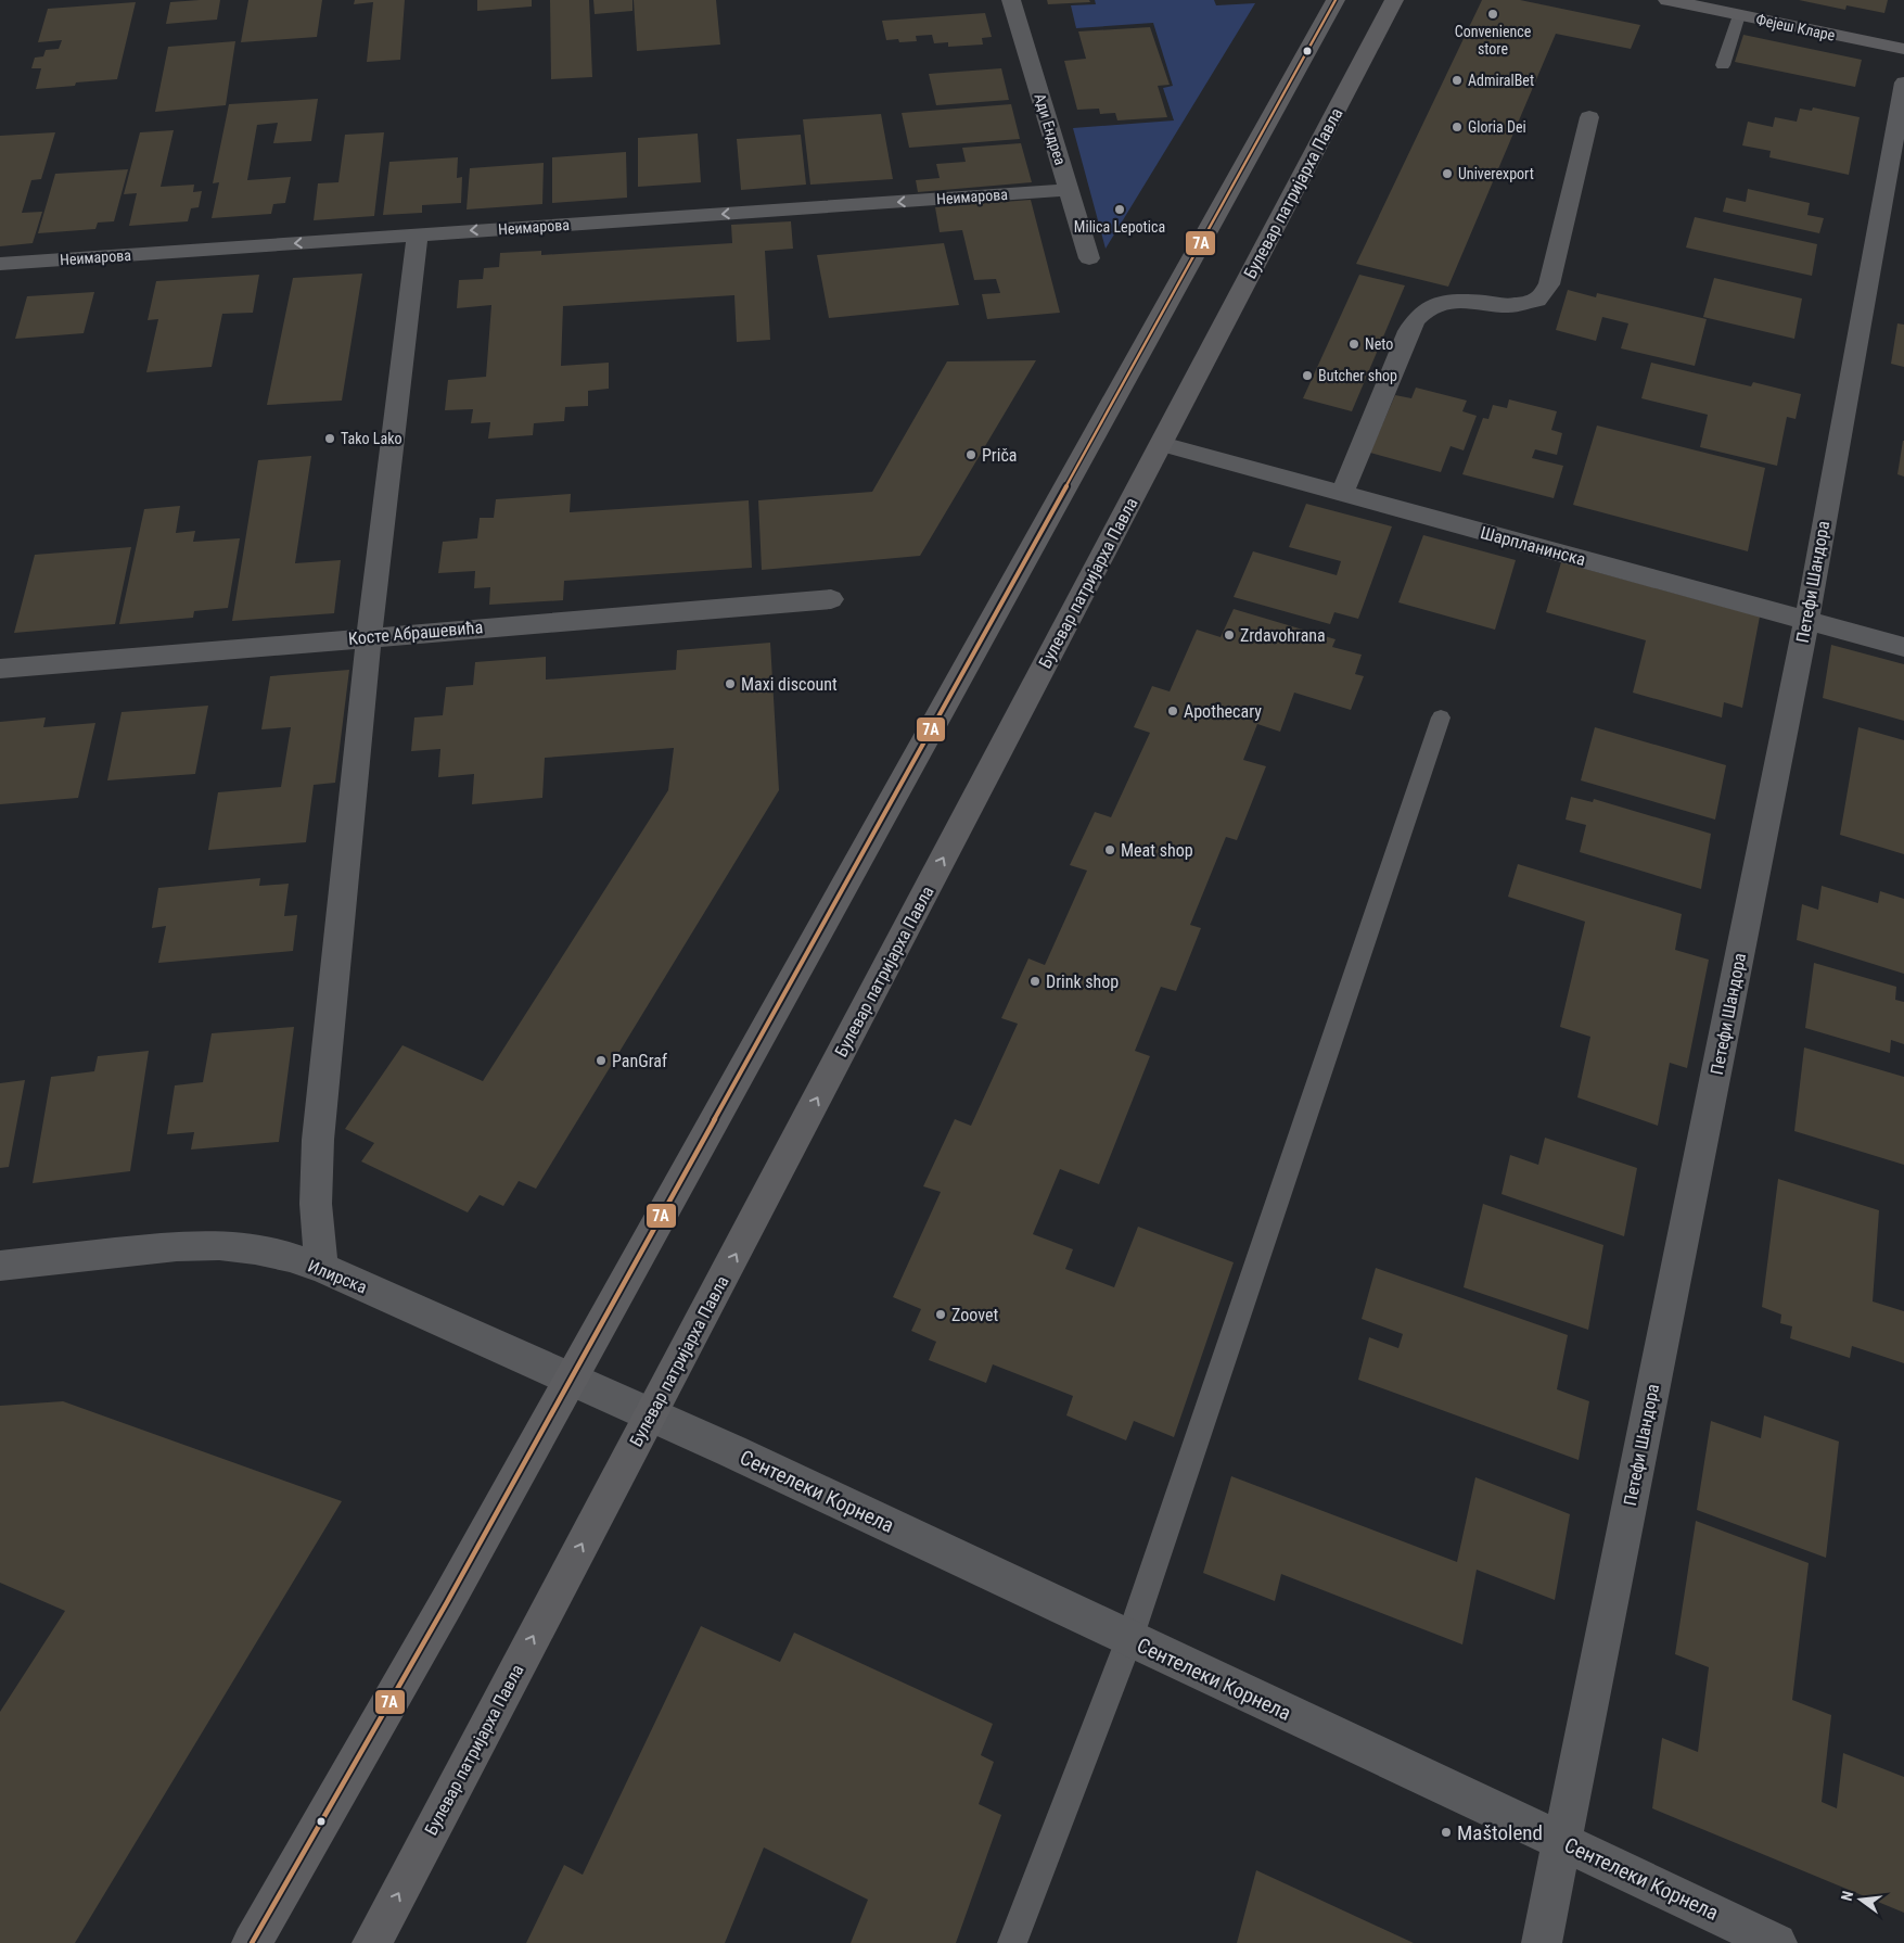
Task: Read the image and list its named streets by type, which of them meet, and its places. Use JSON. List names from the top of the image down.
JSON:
{
  "streets": {
    "main road": ["Фејеш Кларе", "Булевар патријарха Павла"],
    "street": [
      "Ади Ендреа",
      "Неимарова",
      "Шарпланинска",
      "Петефи Шандора",
      "Косте Абрашевића",
      "Илирска",
      "Сентелеки Корнела"
    ]
  },
  "crossings": [
    ["Ади Ендреа", "Неимарова"],
    ["Булевар патријарха Павла", "Шарпланинска"],
    ["Булевар патријарха Павла", "Илирска"],
    ["Булевар патријарха Павла", "Сентелеки Корнела"],
    ["Шарпланинска", "Петефи Шандора"],
    ["Петефи Шандора", "Сентелеки Корнела"],
    ["Илирска", "Сентелеки Корнела"]
  ],
  "one_way": ["Неимарова"],
  "places": [
    "Convenience store",
    "AdmiralBet",
    "Gloria Dei",
    "Univerexport",
    "Milica Lepotica",
    "Neto",
    "Butcher shop",
    "Tako Lako",
    "Priča",
    "Zrdavohrana",
    "Maxi discount",
    "Apothecary",
    "Meat shop",
    "Drink shop",
    "PanGraf",
    "Zoovet",
    "Maštolend"
  ],
  "lines": ["transit line 7A"],
  "north": "left"
}
